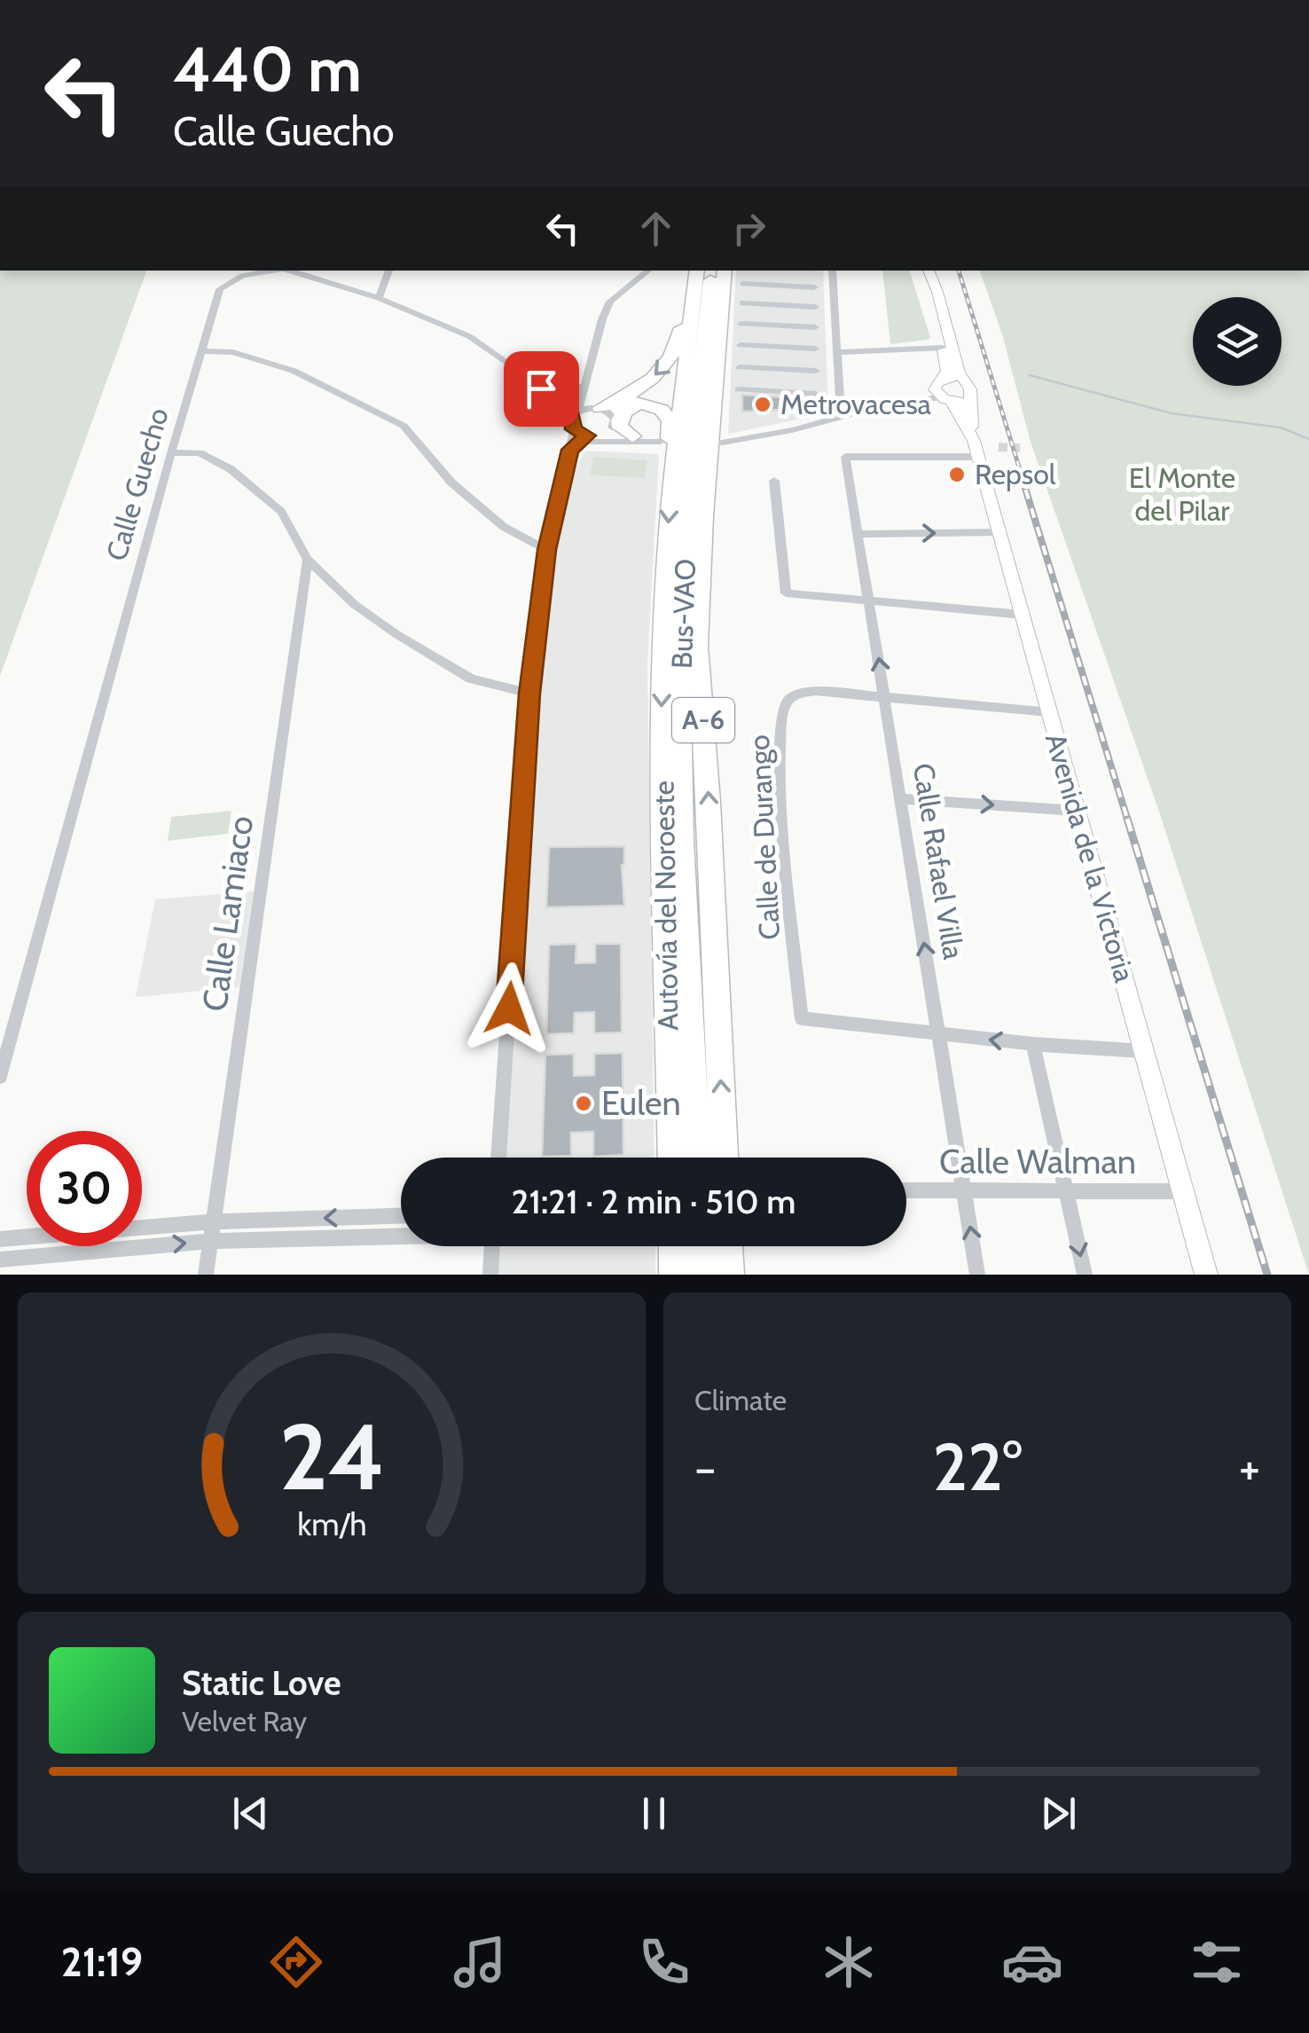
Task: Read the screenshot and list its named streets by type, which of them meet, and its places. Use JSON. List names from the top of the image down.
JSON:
{
  "streets": {
    "highway": ["Bus-VAO", "A-6", "Autovía del Noroeste"],
    "street": [
      "Calle Guecho",
      "Calle de Durango",
      "Avenida de la Victoria",
      "Calle Rafael Villa",
      "Calle Lamiaco",
      "Calle Walman"
    ]
  },
  "crossings": [
    ["Calle de Durango", "Calle Rafael Villa"],
    ["Avenida de la Victoria", "Calle Rafael Villa"],
    ["Avenida de la Victoria", "Calle Walman"],
    ["Calle Rafael Villa", "Calle Walman"]
  ],
  "one_way": ["Calle Rafael Villa"],
  "parks": ["El Monte del Pilar"],
  "places": ["Metrovacesa", "Repsol", "Eulen"],
  "page": {
    "turn": ["440 m", "Calle Guecho"],
    "limit": "30",
    "trip": "21:21 · 2 min · 510 m",
    "tile": "Climate",
    "heat": ["−", "22°", "+"],
    "song": ["Static Love", "Velvet Ray"],
    "tabs": "21:19",
    "gauge": ["24", "km/h"]
  }
}
